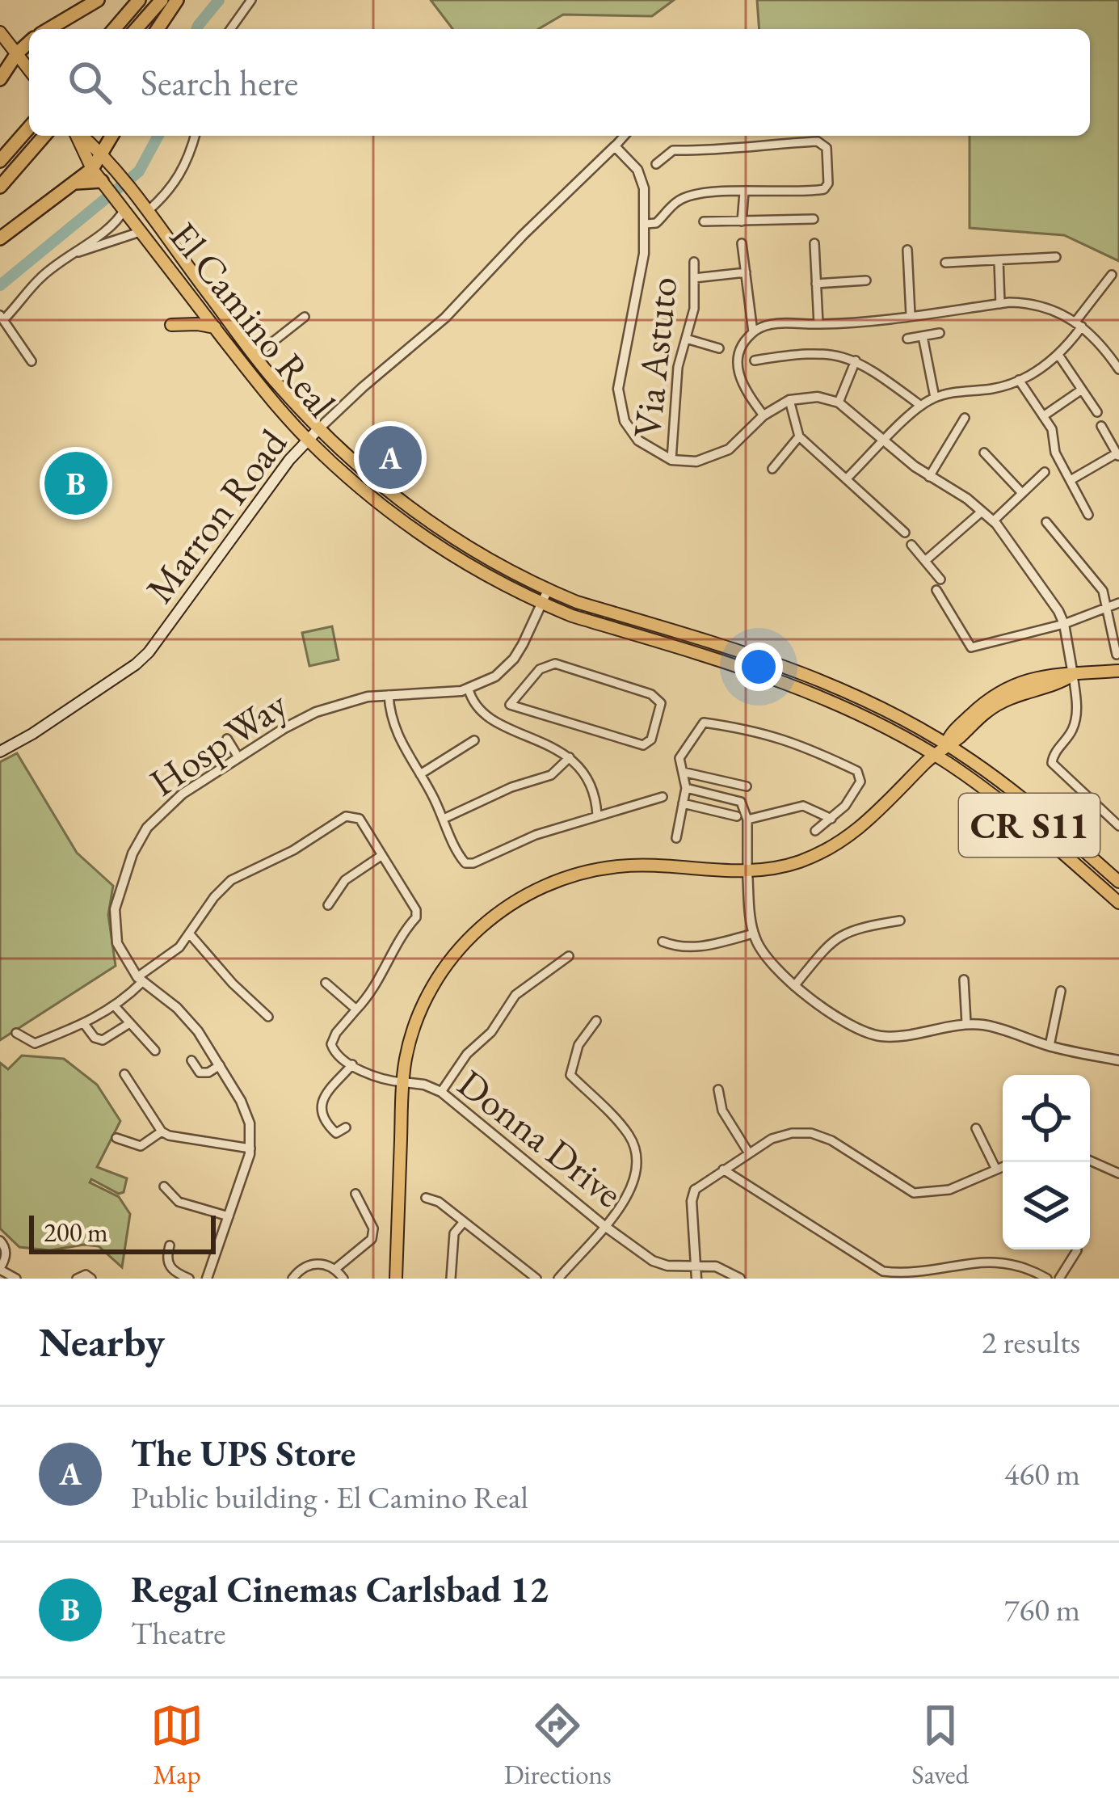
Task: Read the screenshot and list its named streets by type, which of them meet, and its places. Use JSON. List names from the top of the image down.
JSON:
{
  "streets": {
    "main road": ["El Camino Real", "Marron Road", "CR S11"],
    "street": ["Via Astuto", "Hosp Way", "Donna Drive"]
  },
  "crossings": [
    ["El Camino Real", "Marron Road"],
    ["El Camino Real", "Hosp Way"]
  ],
  "scale_bar": "200 m",
  "page": {
    "search": "Search here",
    "pins": ["A", "B"],
    "scale": "200 m",
    "heading": ["Nearby", "2 results"],
    "list": [
      {
        "mark": "A",
        "name": "The UPS Store",
        "note": "Public building · El Camino Real",
        "value": "460 m"
      },
      {
        "mark": "B",
        "name": "Regal Cinemas Carlsbad 12",
        "note": "Theatre",
        "value": "760 m"
      }
    ],
    "nav": ["Map", "Directions", "Saved"]
  }
}
